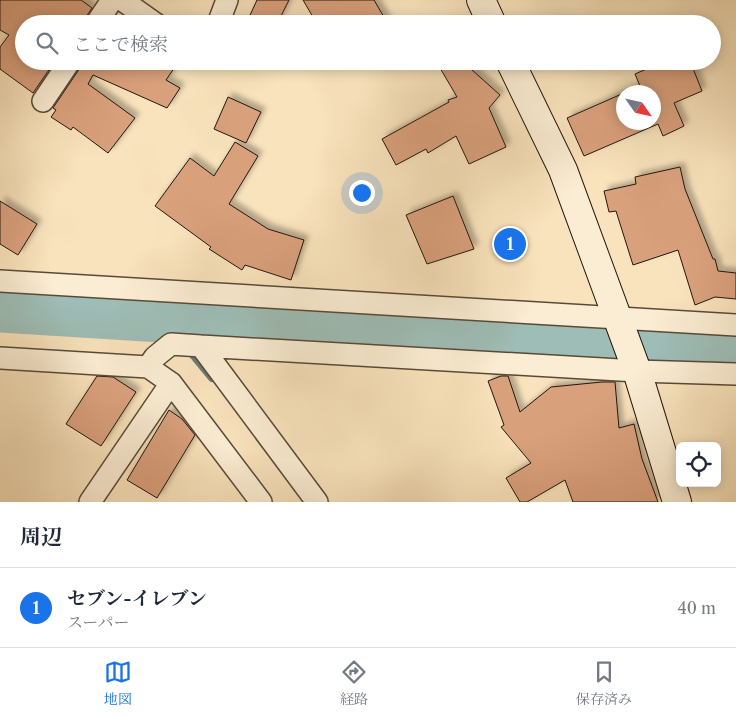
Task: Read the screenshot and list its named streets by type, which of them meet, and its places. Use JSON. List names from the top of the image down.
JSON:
{
  "north": "bottom right",
  "page": {
    "search": "ここで検索",
    "pins": "1",
    "heading": "周辺",
    "list": [
      {
        "mark": "1",
        "name": "セブン-イレブン",
        "note": "スーパー",
        "value": "40 m"
      }
    ],
    "nav": ["地図", "経路", "保存済み"]
  }
}
